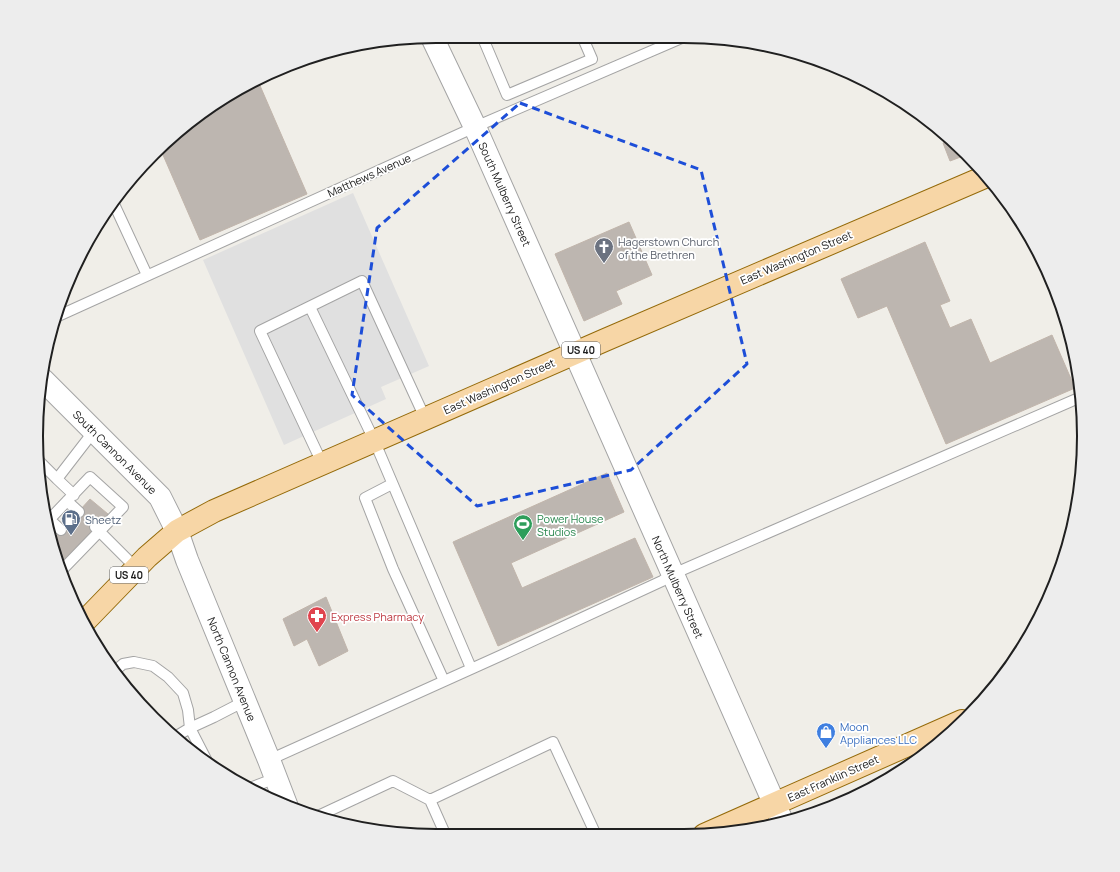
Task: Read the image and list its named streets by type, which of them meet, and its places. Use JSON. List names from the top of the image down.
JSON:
{
  "streets": {
    "main road": ["East Washington Street", "US 40", "East Franklin Street"],
    "street": [
      "South Mulberry Street",
      "South Cannon Avenue",
      "North Mulberry Street",
      "North Cannon Avenue"
    ],
    "lane": ["Matthews Avenue"]
  },
  "crossings": [
    ["Matthews Avenue", "South Mulberry Street"],
    ["South Mulberry Street", "East Washington Street"],
    ["South Mulberry Street", "North Mulberry Street"],
    ["East Washington Street", "South Cannon Avenue"],
    ["East Washington Street", "North Mulberry Street"],
    ["East Washington Street", "North Cannon Avenue"],
    ["South Cannon Avenue", "North Cannon Avenue"],
    ["North Mulberry Street", "East Franklin Street"]
  ],
  "places": {
    "church": ["Hagerstown Church of the Brethren"],
    "fuel station": ["Sheetz"],
    "sports": ["Power House Studios"],
    "pharmacy": ["Express Pharmacy"],
    "shop": ["Moon Appliances LLC"]
  }
}
